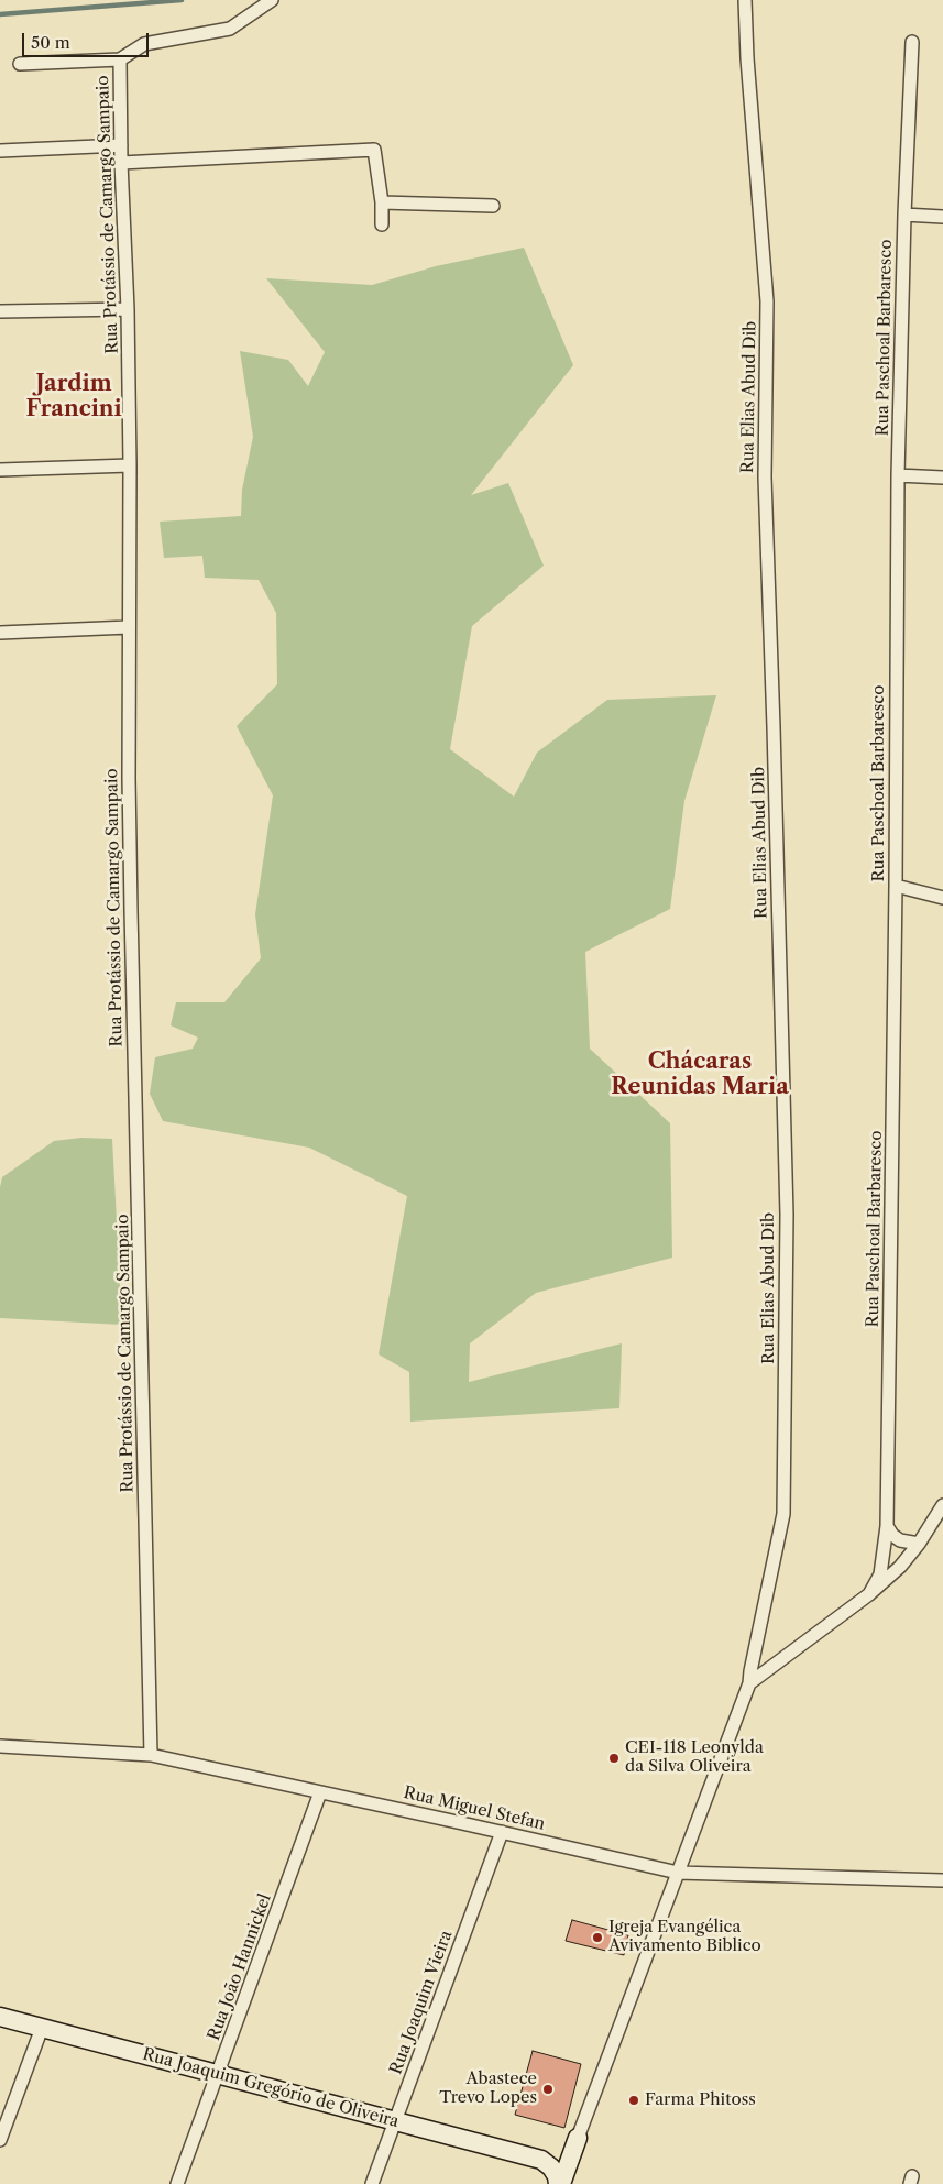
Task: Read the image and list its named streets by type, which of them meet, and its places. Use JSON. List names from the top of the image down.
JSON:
{
  "streets": {
    "street": [
      "Rua Protássio de Camargo Sampaio",
      "Rua Paschoal Barbaresco",
      "Rua Elias Abud Dib",
      "Rua Miguel Stefan",
      "Rua João Hannickel",
      "Rua Joaquim Vieira",
      "Rua Joaquim Gregório de Oliveira"
    ]
  },
  "crossings": [
    ["Rua Protássio de Camargo Sampaio", "Rua Miguel Stefan"],
    ["Rua Elias Abud Dib", "Rua Miguel Stefan"],
    ["Rua Miguel Stefan", "Rua João Hannickel"],
    ["Rua Miguel Stefan", "Rua Joaquim Vieira"],
    ["Rua João Hannickel", "Rua Joaquim Gregório de Oliveira"],
    ["Rua Joaquim Vieira", "Rua Joaquim Gregório de Oliveira"]
  ],
  "districts": ["Jardim Francini", "Chácaras Reunidas Maria"],
  "places": [
    "CEI-118 Leonylda da Silva Oliveira",
    "Igreja Evangélica Avivamento Biblico",
    "Abastece Trevo Lopes",
    "Farma Phitoss"
  ],
  "scale_bar": "50 m"
}
